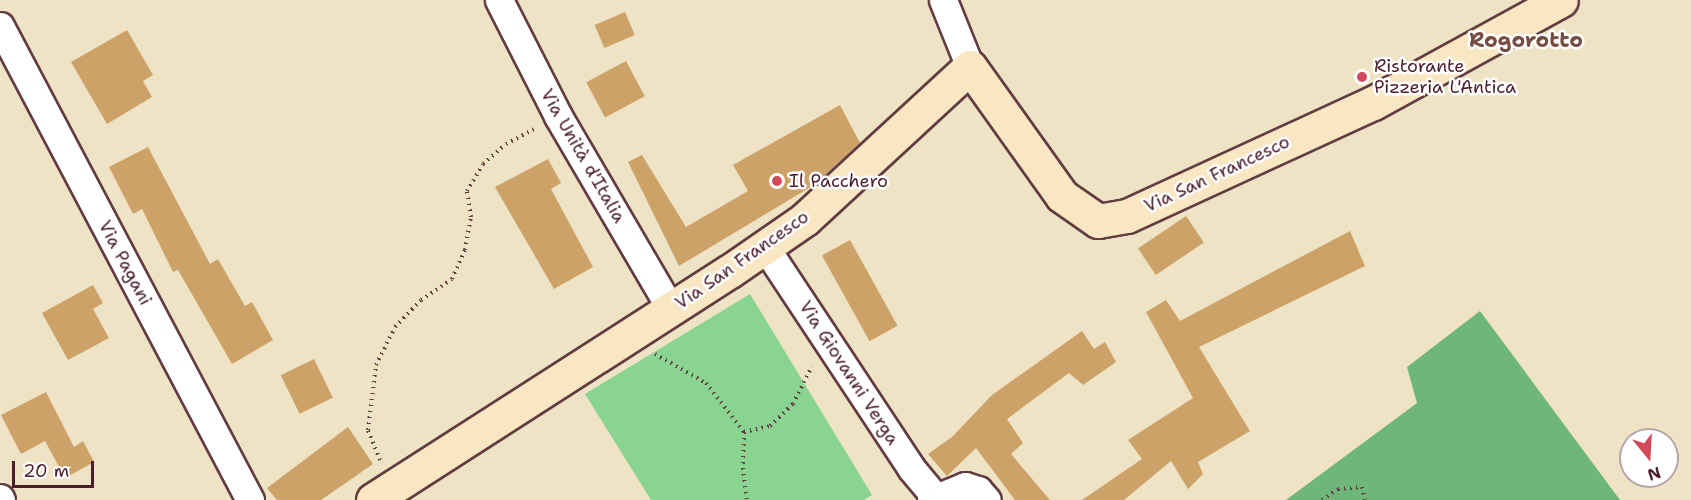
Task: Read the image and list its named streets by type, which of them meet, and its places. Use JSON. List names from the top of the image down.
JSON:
{
  "streets": {
    "street": [
      "Via Unità d'Italia",
      "Via San Francesco",
      "Via Pagani",
      "Via Giovanni Verga"
    ]
  },
  "crossings": [
    ["Via Unità d'Italia", "Via San Francesco"],
    ["Via San Francesco", "Via Giovanni Verga"]
  ],
  "districts": ["Rogorotto"],
  "places": ["Ristorante Pizzeria L'Antica", "Il Pacchero"],
  "scale_bar": "20 m",
  "north": "bottom"
}
